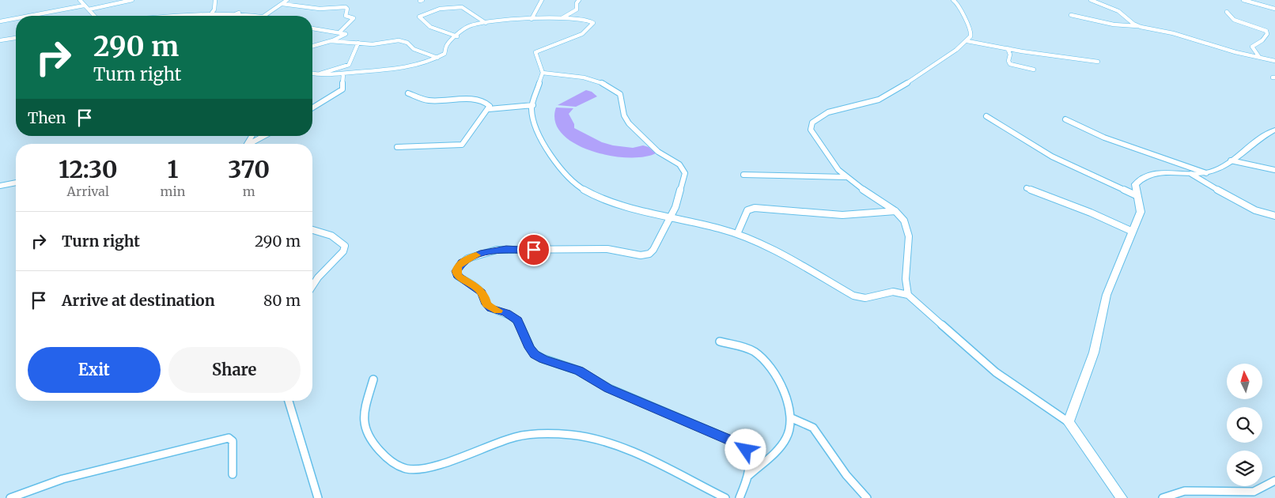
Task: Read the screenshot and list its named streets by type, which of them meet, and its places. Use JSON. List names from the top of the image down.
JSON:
{
  "north": "top",
  "page": {
    "turn": ["290 m", "Turn right"],
    "then": "Then",
    "eta": [
      "12:30",
      "Arrival",
      "1",
      "min",
      "370",
      "m"
    ],
    "list": [
      {
        "name": "Turn right",
        "value": "290 m"
      },
      {
        "name": "Arrive at destination",
        "value": "80 m"
      }
    ],
    "buttons": ["Exit", "Share"]
  }
}
